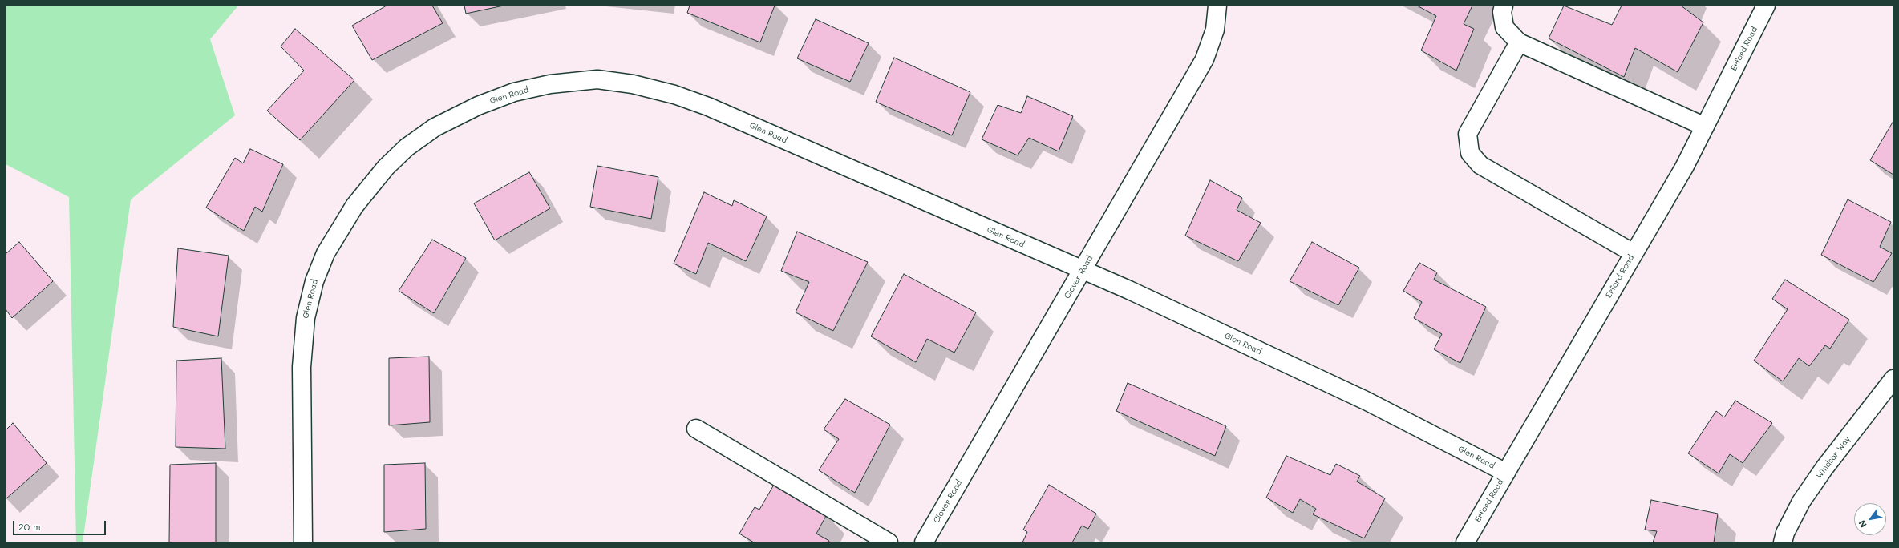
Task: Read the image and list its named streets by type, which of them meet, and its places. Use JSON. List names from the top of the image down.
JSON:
{
  "streets": {
    "street": [
      "Erford Road",
      "Glen Road",
      "Clover Road",
      "Windsor Way"
    ]
  },
  "crossings": [
    ["Erford Road", "Glen Road"],
    ["Glen Road", "Clover Road"]
  ],
  "scale_bar": "20 m",
  "north": "bottom left"
}
